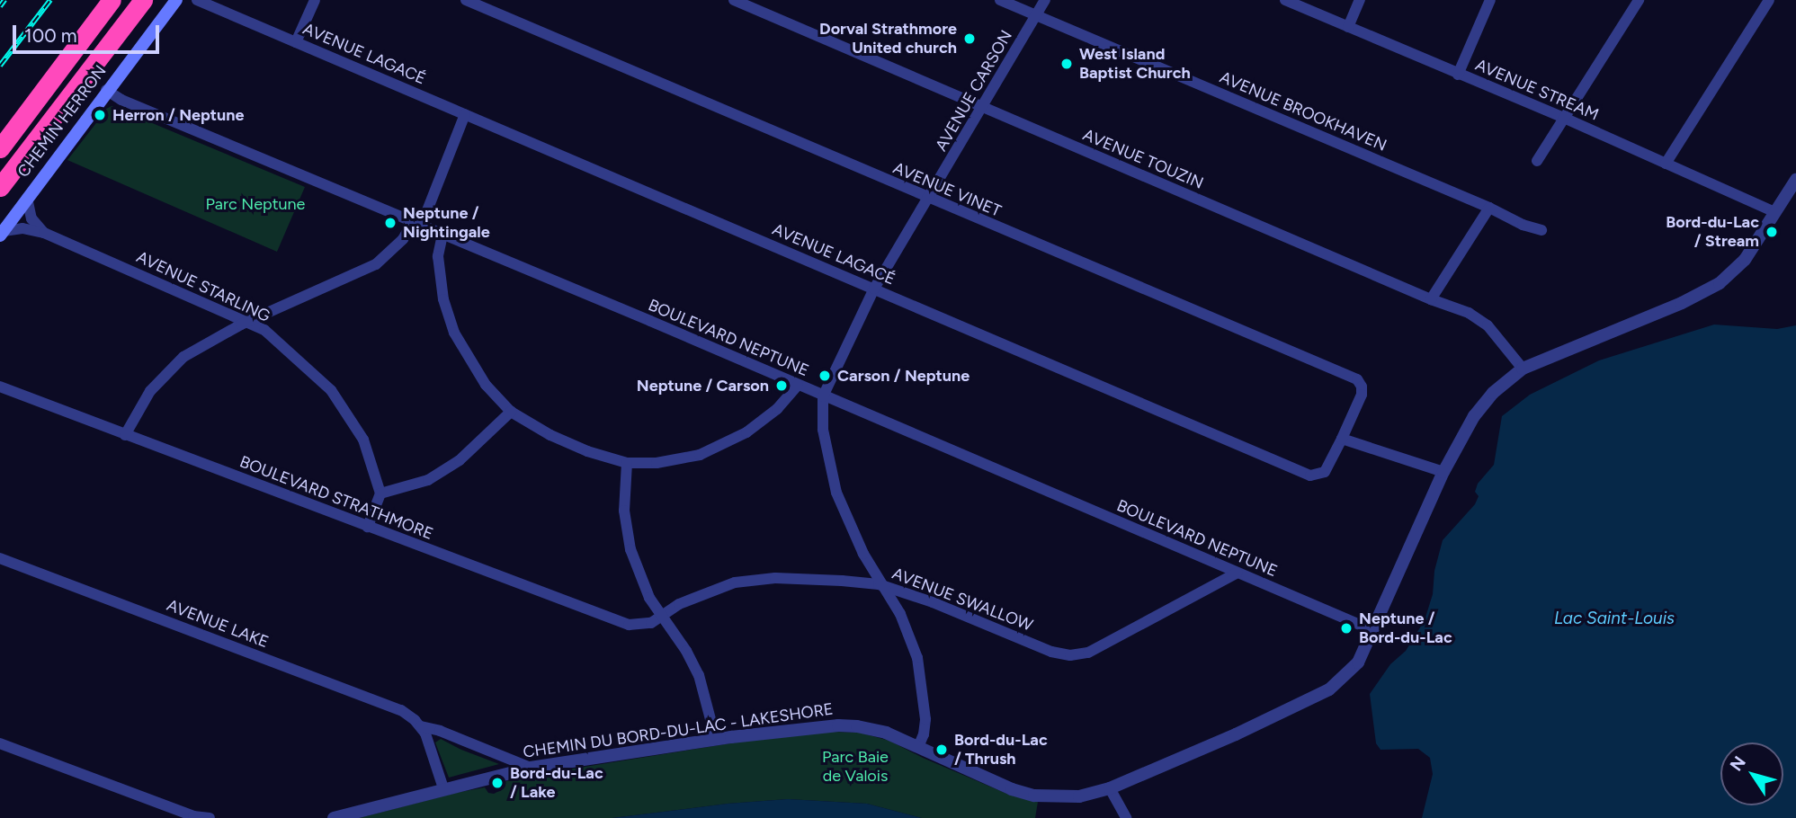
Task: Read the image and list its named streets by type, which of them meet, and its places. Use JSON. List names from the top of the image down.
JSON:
{
  "streets": {
    "main road": ["CHEMIN HERRON"],
    "street": [
      "AVENUE LAGACÉ",
      "AVENUE STREAM",
      "AVENUE CARSON",
      "AVENUE BROOKHAVEN",
      "AVENUE TOUZIN",
      "AVENUE VINET",
      "AVENUE STARLING",
      "BOULEVARD NEPTUNE",
      "BOULEVARD STRATHMORE",
      "AVENUE SWALLOW",
      "AVENUE LAKE",
      "CHEMIN DU BORD-DU-LAC - LAKESHORE"
    ]
  },
  "crossings": [
    ["AVENUE LAGACÉ", "AVENUE CARSON"],
    ["AVENUE LAGACÉ", "AVENUE VINET"],
    ["AVENUE STREAM", "CHEMIN DU BORD-DU-LAC - LAKESHORE"],
    ["AVENUE CARSON", "AVENUE BROOKHAVEN"],
    ["AVENUE CARSON", "AVENUE TOUZIN"],
    ["AVENUE CARSON", "AVENUE VINET"],
    ["AVENUE CARSON", "BOULEVARD NEPTUNE"],
    ["CHEMIN HERRON", "AVENUE STARLING"],
    ["CHEMIN HERRON", "BOULEVARD NEPTUNE"],
    ["AVENUE TOUZIN", "CHEMIN DU BORD-DU-LAC - LAKESHORE"],
    ["BOULEVARD NEPTUNE", "AVENUE SWALLOW"],
    ["BOULEVARD NEPTUNE", "CHEMIN DU BORD-DU-LAC - LAKESHORE"],
    ["BOULEVARD STRATHMORE", "AVENUE SWALLOW"],
    ["AVENUE LAKE", "CHEMIN DU BORD-DU-LAC - LAKESHORE"]
  ],
  "water": ["Lac Saint-Louis"],
  "parks": ["Parc Neptune", "Parc Baie de Valois"],
  "places": [
    "Dorval Strathmore United church",
    "West Island Baptist Church",
    "Herron / Neptune",
    "Neptune / Nightingale",
    "Bord-du-Lac / Stream",
    "Carson / Neptune",
    "Neptune / Carson",
    "Neptune / Bord-du-Lac",
    "Bord-du-Lac / Thrush",
    "Bord-du-Lac / Lake"
  ],
  "scale_bar": "100 m",
  "north": "top left"
}
